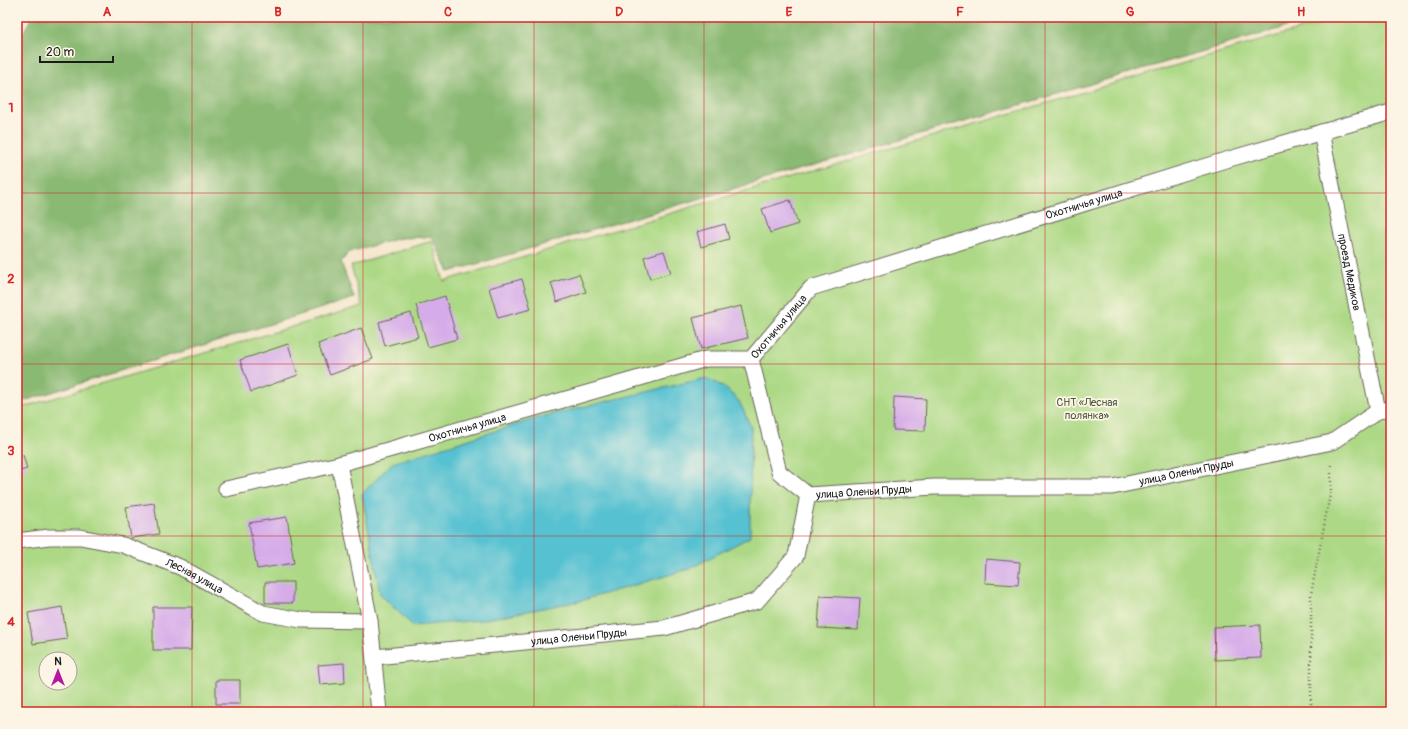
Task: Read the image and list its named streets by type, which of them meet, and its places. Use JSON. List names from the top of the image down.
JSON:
{
  "streets": {
    "lane": [
      "Охотничья улица",
      "проезд Медиков",
      "улица Оленьи Пруды",
      "Лесная улица"
    ]
  },
  "crossings": [
    ["Охотничья улица", "проезд Медиков"],
    ["проезд Медиков", "улица Оленьи Пруды"]
  ],
  "parks": ["СНТ «Лесная полянка»"],
  "scale_bar": "20 m",
  "north": "top",
  "grid": {
    "columns": [
      "A",
      "B",
      "C",
      "D",
      "E",
      "F",
      "G",
      "H"
    ],
    "rows": [
      "1",
      "2",
      "3",
      "4"
    ]
  }
}
